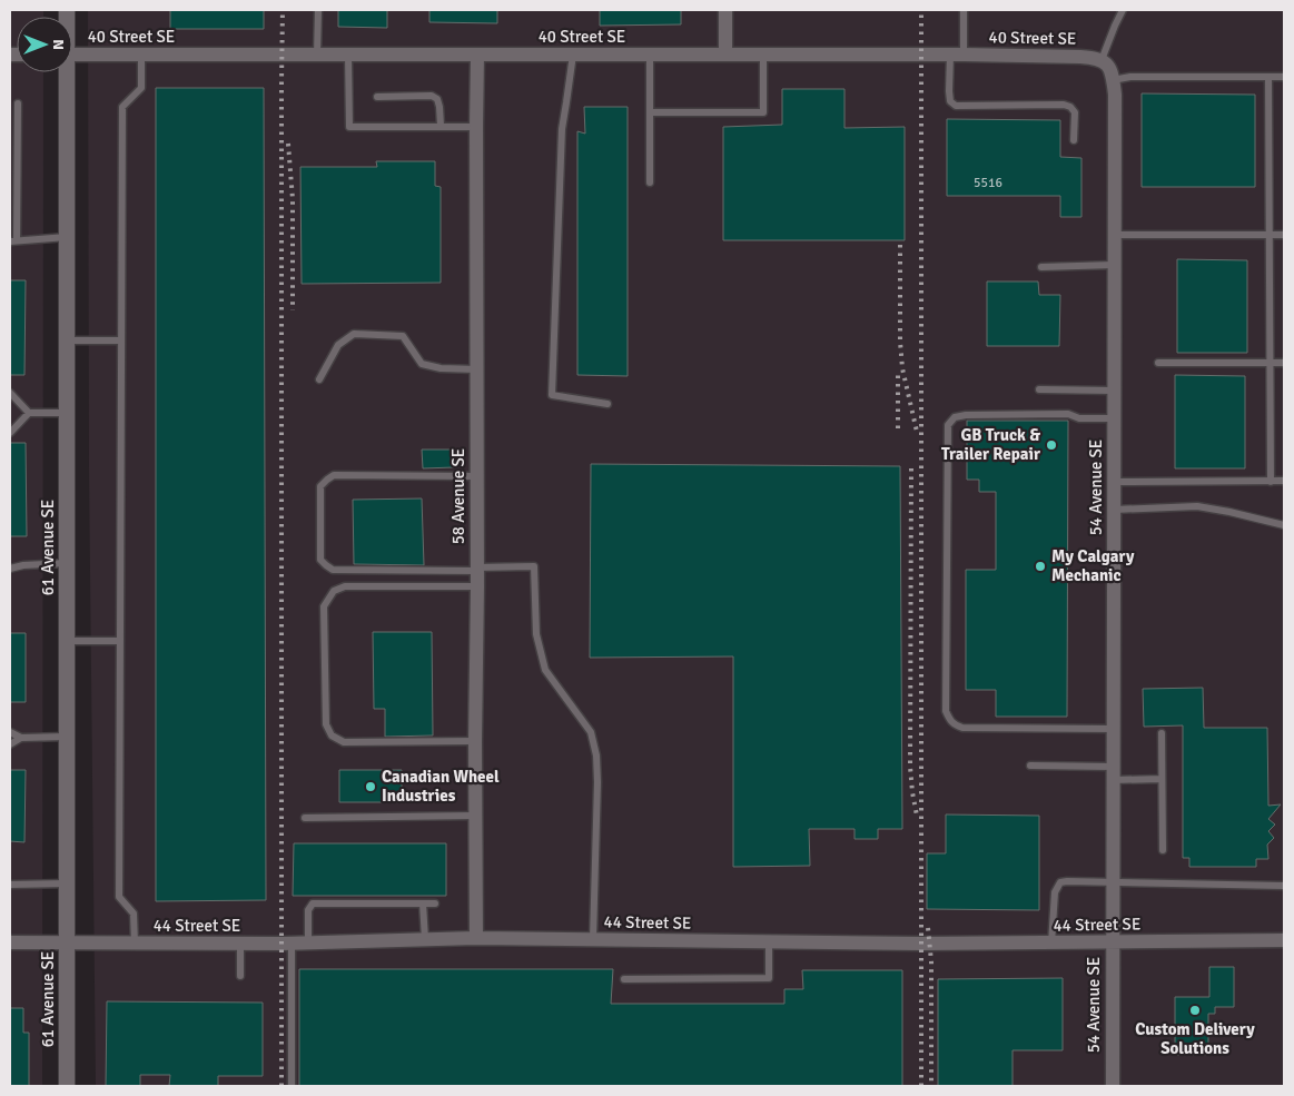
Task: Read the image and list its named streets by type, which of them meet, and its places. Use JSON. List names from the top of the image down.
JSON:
{
  "streets": {
    "street": [
      "40 Street SE",
      "54 Avenue SE",
      "58 Avenue SE",
      "61 Avenue SE",
      "44 Street SE"
    ]
  },
  "crossings": [
    ["40 Street SE", "54 Avenue SE"],
    ["40 Street SE", "58 Avenue SE"],
    ["54 Avenue SE", "44 Street SE"],
    ["58 Avenue SE", "44 Street SE"],
    ["61 Avenue SE", "44 Street SE"]
  ],
  "places": [
    "GB Truck & Trailer Repair",
    "My Calgary Mechanic",
    "Canadian Wheel Industries",
    "Custom Delivery Solutions"
  ],
  "house_numbers": ["5516"],
  "north": "right"
}
